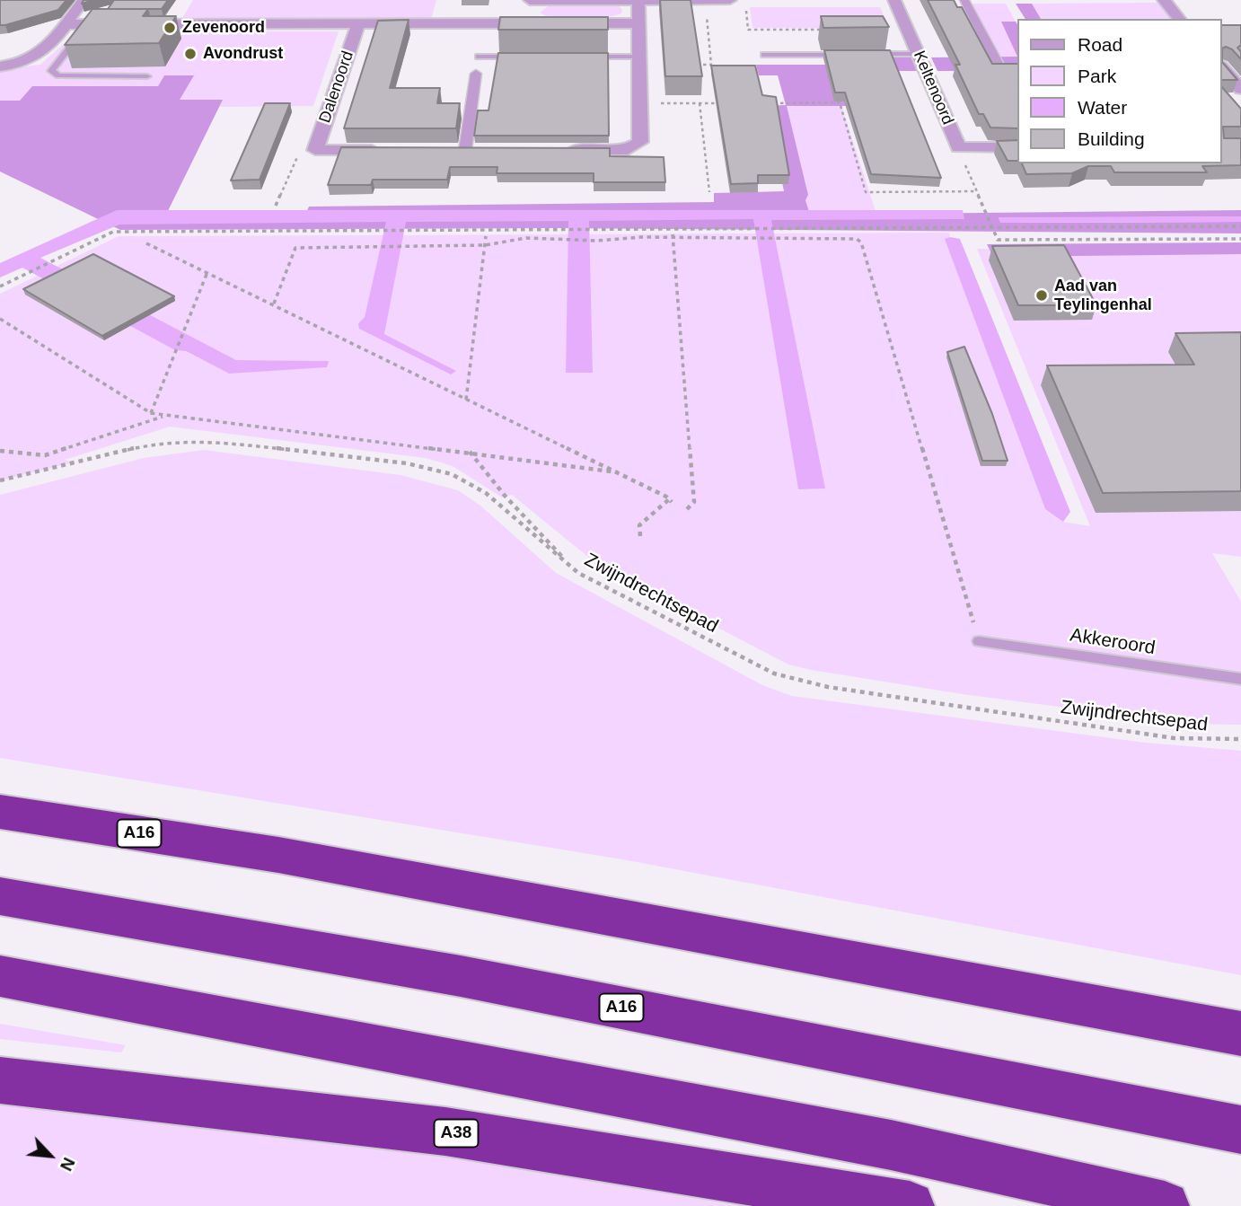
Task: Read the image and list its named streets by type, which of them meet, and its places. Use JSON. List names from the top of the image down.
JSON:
{
  "streets": {
    "highway": ["A16", "A38"],
    "street": ["Dalenoord", "Keltenoord"],
    "lane": ["Akkeroord"],
    "path": ["Zwijndrechtsepad"]
  },
  "places": ["Zevenoord", "Avondrust", "Aad van Teylingenhal"],
  "legend": [
    "Road",
    "Park",
    "Water",
    "Building"
  ],
  "north": "bottom right"
}
